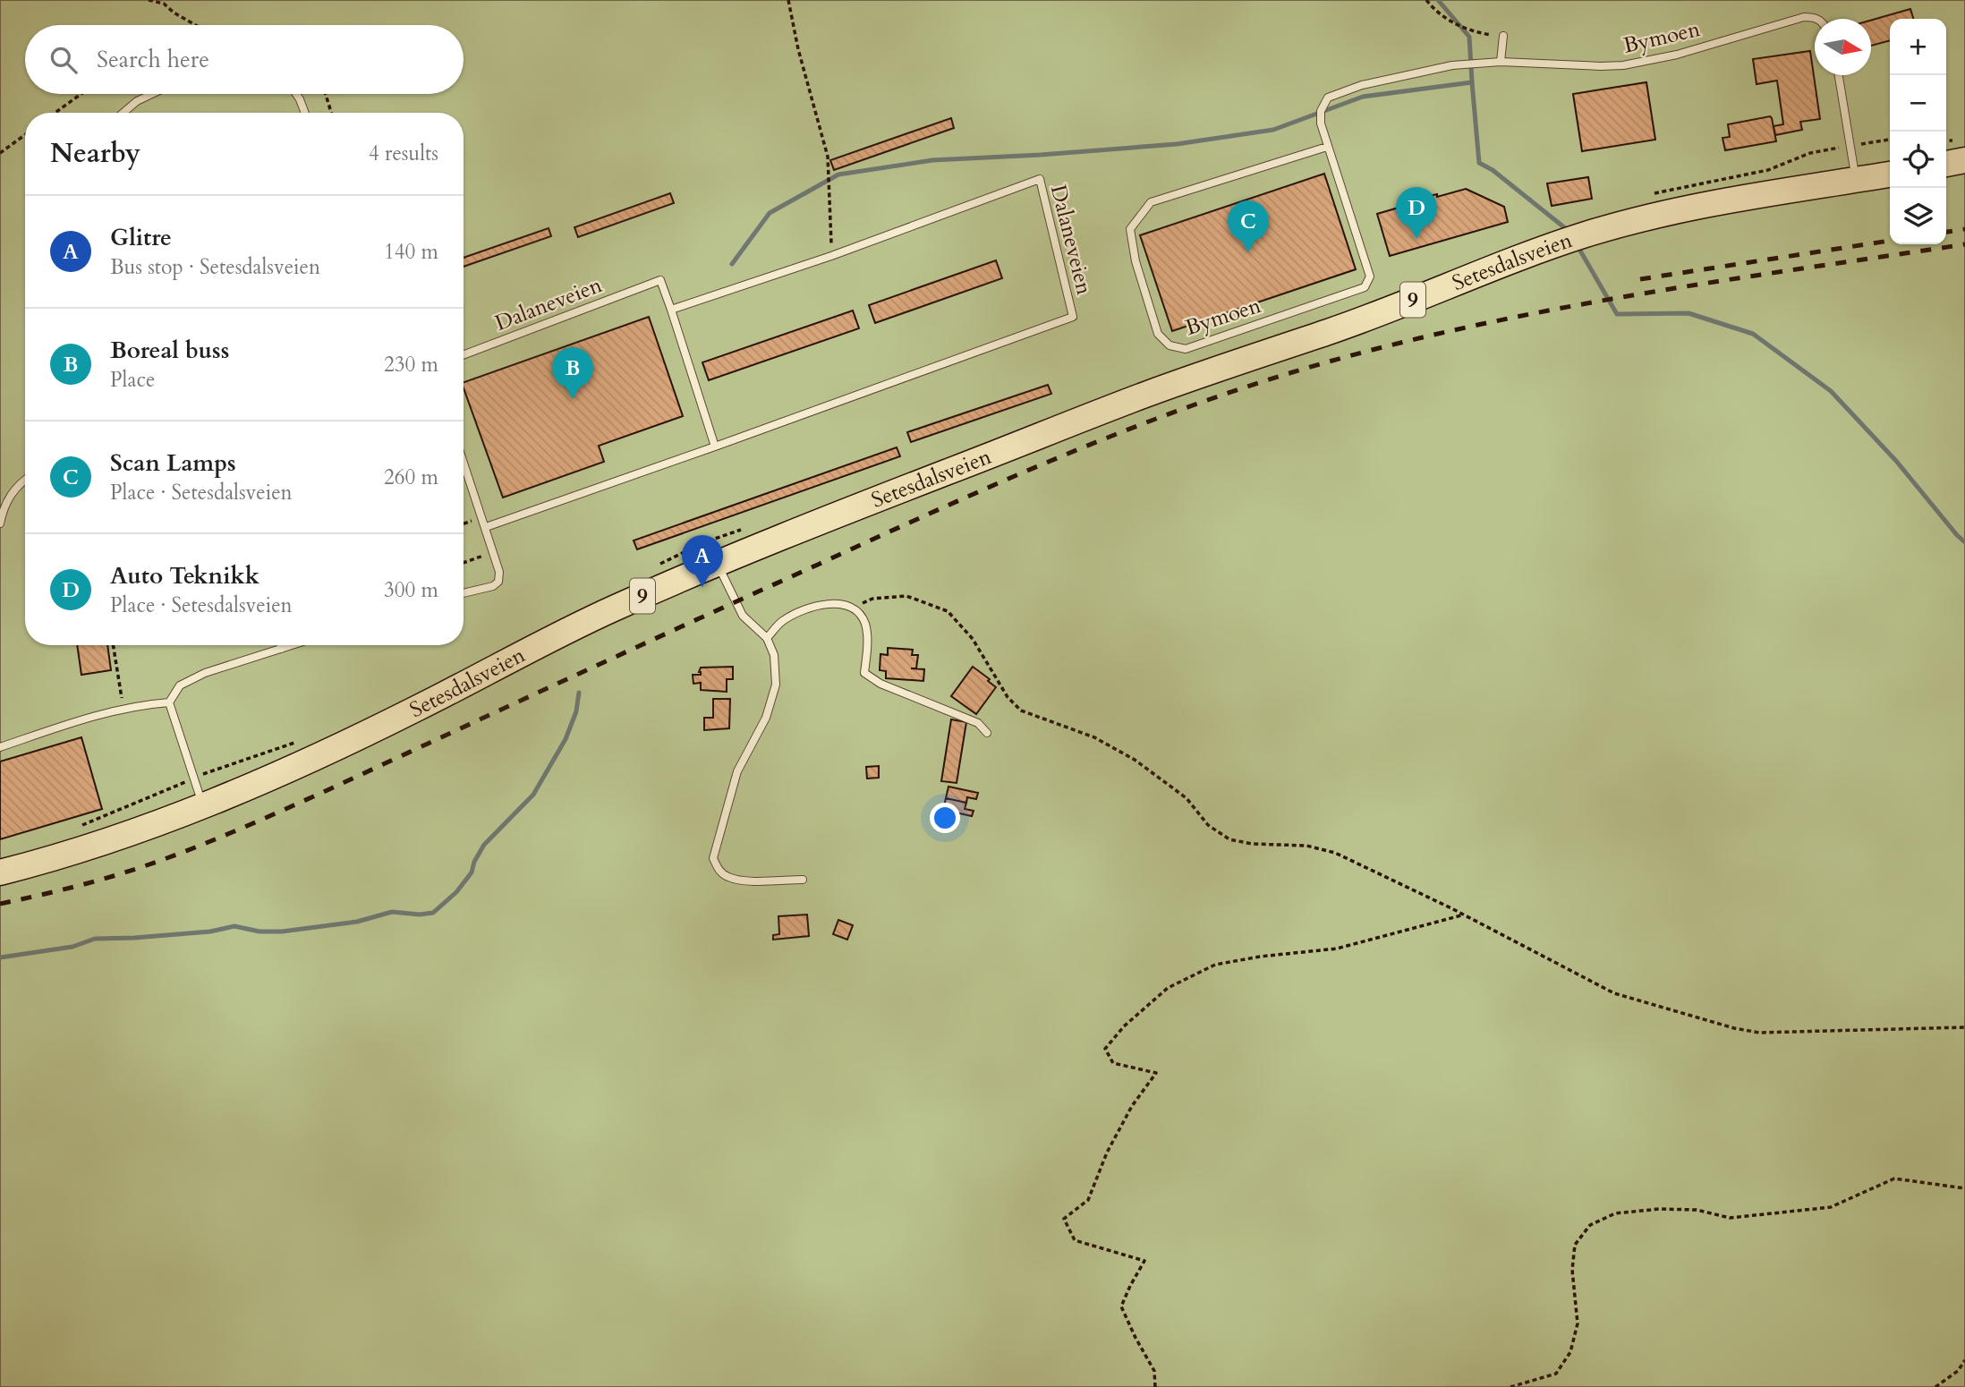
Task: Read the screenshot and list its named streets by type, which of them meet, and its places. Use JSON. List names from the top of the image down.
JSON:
{
  "streets": {
    "highway": ["Setesdalsveien", "9"],
    "lane": ["Bymoen", "Dalaneveien"]
  },
  "north": "right",
  "page": {
    "map_buttons": ["+", "−"],
    "search": "Search here",
    "heading": ["Nearby", "4 results"],
    "pins": [
      "D",
      "C",
      "B",
      "A"
    ],
    "list": [
      {
        "mark": "A",
        "name": "Glitre",
        "note": "Bus stop · Setesdalsveien",
        "value": "140 m"
      },
      {
        "mark": "B",
        "name": "Boreal buss",
        "note": "Place",
        "value": "230 m"
      },
      {
        "mark": "C",
        "name": "Scan Lamps",
        "note": "Place · Setesdalsveien",
        "value": "260 m"
      },
      {
        "mark": "D",
        "name": "Auto Teknikk",
        "note": "Place · Setesdalsveien",
        "value": "300 m"
      }
    ]
  }
}
